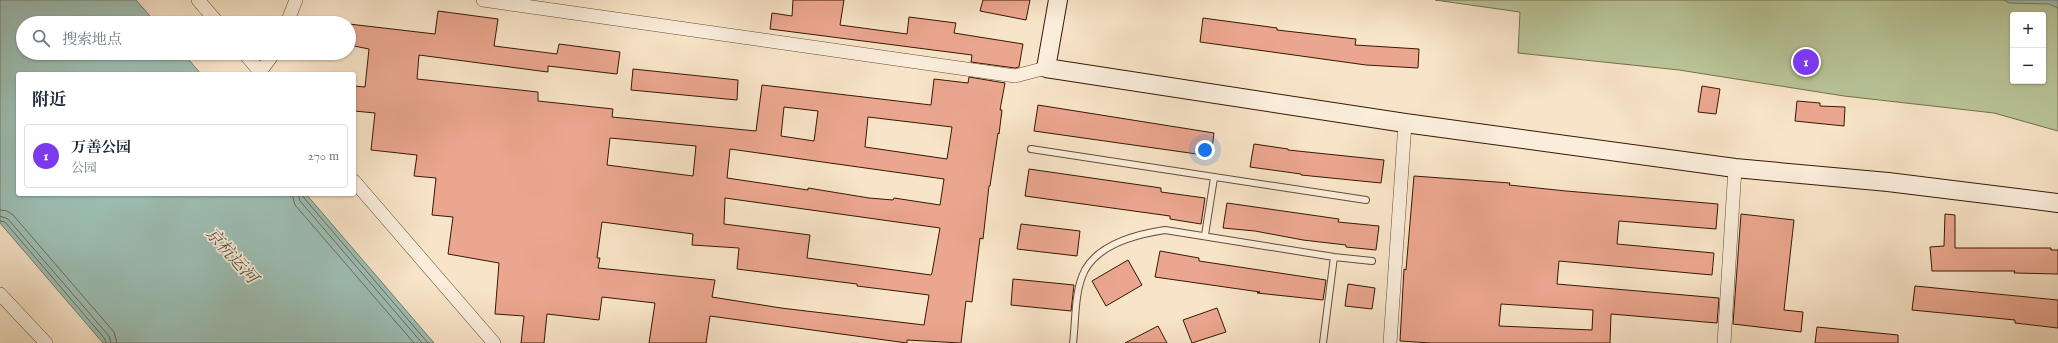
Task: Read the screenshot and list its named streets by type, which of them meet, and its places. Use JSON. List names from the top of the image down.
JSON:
{
  "water": ["京杭运河"],
  "page": {
    "map_buttons": ["+", "−"],
    "search": "搜索地点",
    "pins": "1",
    "heading": "附近",
    "list": [
      {
        "mark": "1",
        "name": "万善公园",
        "note": "公园",
        "value": "270 m"
      }
    ]
  }
}
